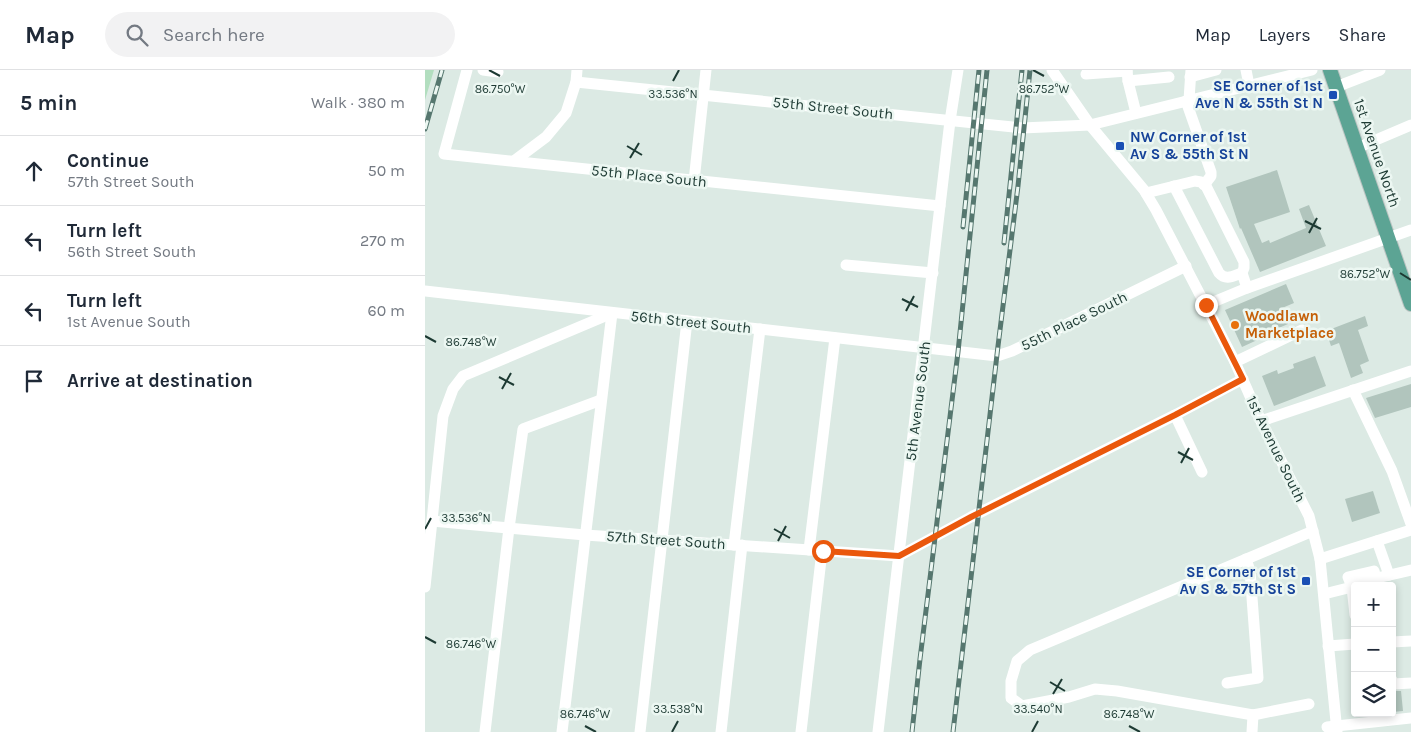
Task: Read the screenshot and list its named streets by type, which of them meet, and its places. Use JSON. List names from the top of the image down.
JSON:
{
  "streets": {
    "main road": ["1st Avenue North"],
    "street": [
      "55th Street South",
      "55th Place South",
      "56th Street South",
      "5th Avenue South",
      "1st Avenue South",
      "57th Street South"
    ]
  },
  "crossings": [
    ["55th Street South", "5th Avenue South"],
    ["55th Street South", "1st Avenue South"],
    ["55th Place South", "56th Street South"],
    ["55th Place South", "5th Avenue South"],
    ["55th Place South", "1st Avenue South"],
    ["56th Street South", "5th Avenue South"],
    ["5th Avenue South", "57th Street South"]
  ],
  "places": {
    "transit": ["SE Corner of 1st Ave N & 55th St N", "NW Corner of 1st Av S & 55th St N", "SE Corner of 1st Av S & 57th St S"],
    "other": ["Woodlawn Marketplace"]
  },
  "page": {
    "header": "Map",
    "search": "Search here",
    "nav": ["Map", "Layers", "Share"],
    "heading": ["5 min", "Walk · 380 m"],
    "list": [
      ["Continue", "57th Street South", "50 m"],
      ["Turn left", "56th Street South", "270 m"],
      ["Turn left", "1st Avenue South", "60 m"],
      "Arrive at destination"
    ],
    "map_buttons": ["+", "−"]
  },
  "coordinates": [
    "86.750°W",
    "86.752°W",
    "33.536°N",
    "86.748°W",
    "86.746°W",
    "33.538°N",
    "33.540°N"
  ]
}
